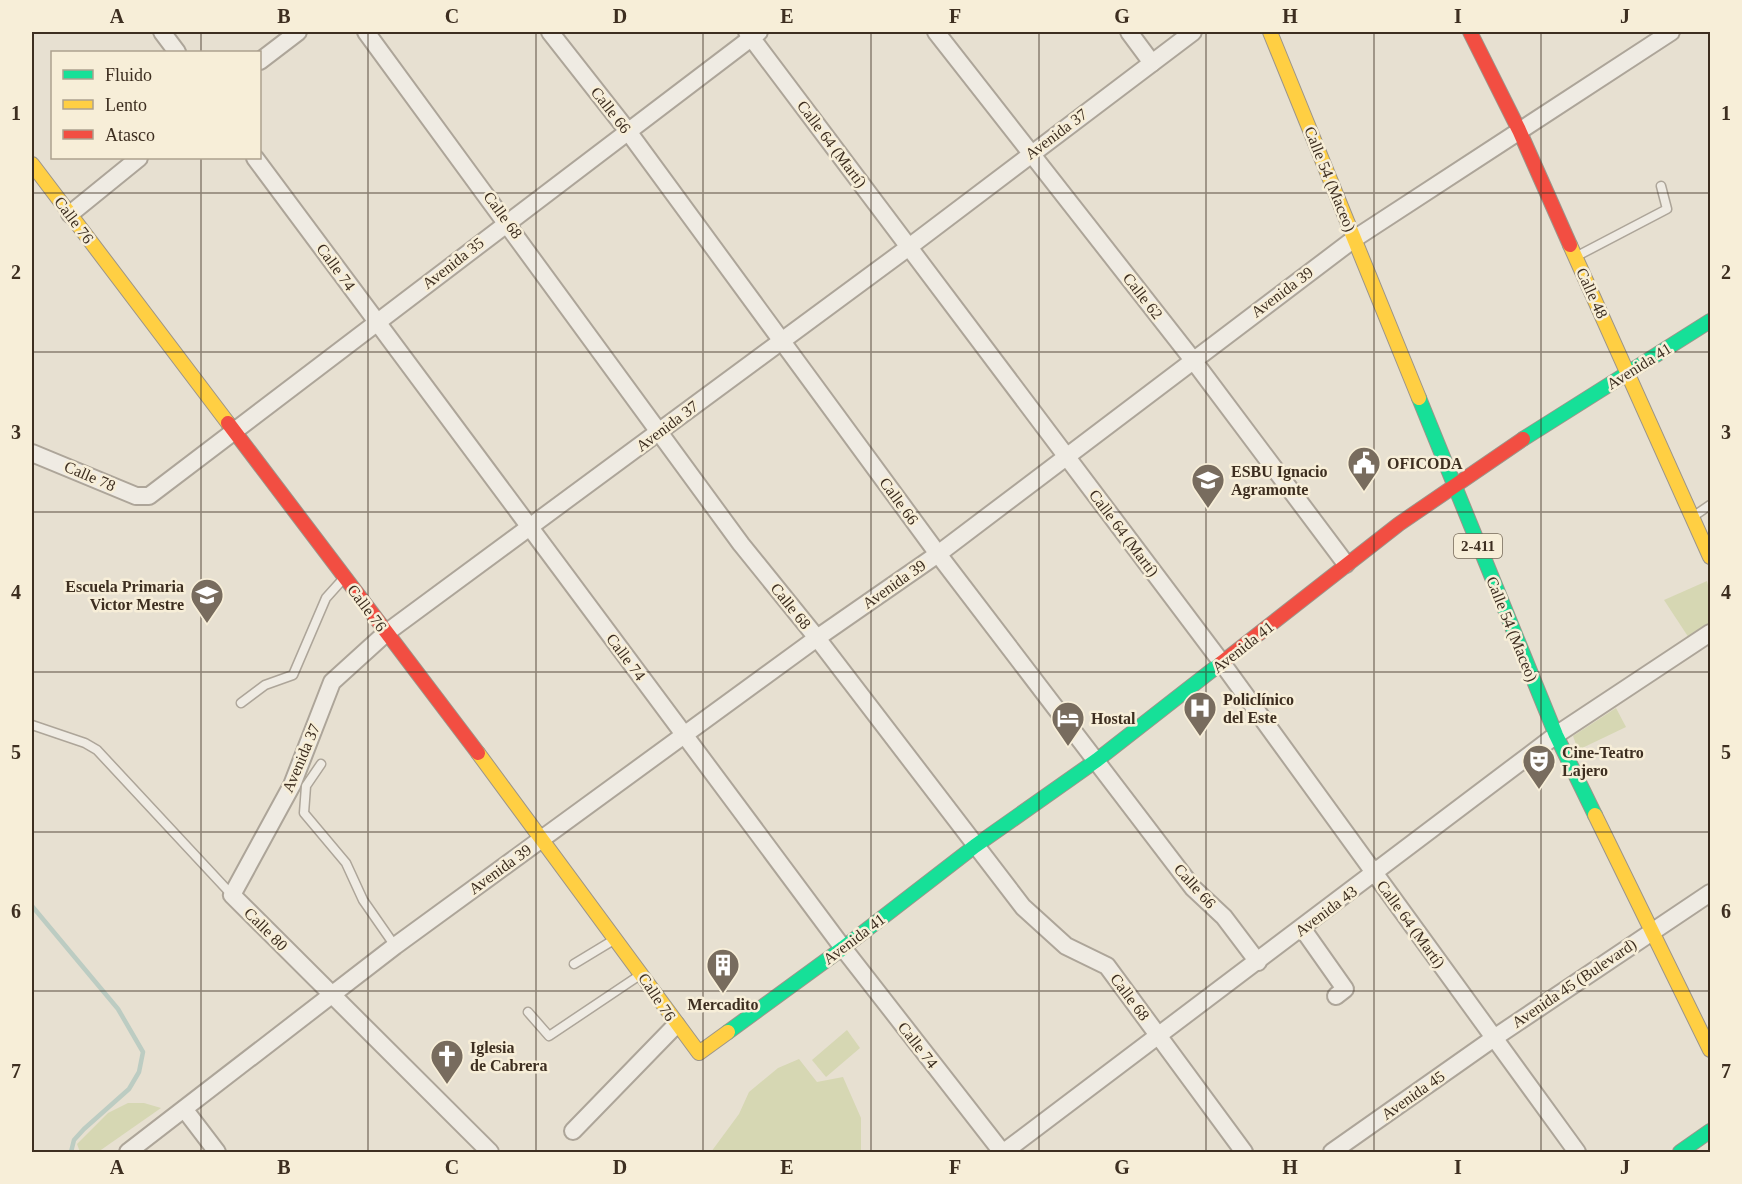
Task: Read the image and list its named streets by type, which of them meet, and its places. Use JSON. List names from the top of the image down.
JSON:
{
  "streets": {
    "street": [
      "Calle 66",
      "Avenida 37",
      "Calle 64 (Martí)",
      "Calle 54 (Maceo)",
      "Calle 68",
      "Calle 76",
      "Avenida 35",
      "Calle 74",
      "Avenida 39",
      "Calle 48",
      "Calle 62",
      "Avenida 41",
      "Calle 78",
      "2-411",
      "Avenida 43",
      "Calle 80",
      "Avenida 45 (Bulevard)",
      "Avenida 45"
    ]
  },
  "crossings": [
    ["Calle 66", "Avenida 37"],
    ["Calle 66", "Avenida 35"],
    ["Calle 66", "Avenida 39"],
    ["Calle 66", "Avenida 41"],
    ["Calle 66", "Avenida 43"],
    ["Avenida 37", "Calle 64 (Martí)"],
    ["Avenida 37", "Calle 68"],
    ["Avenida 37", "Calle 76"],
    ["Avenida 37", "Calle 74"],
    ["Avenida 37", "Calle 62"],
    ["Avenida 37", "Calle 80"],
    ["Calle 64 (Martí)", "Avenida 35"],
    ["Calle 64 (Martí)", "Avenida 39"],
    ["Calle 64 (Martí)", "Avenida 41"],
    ["Calle 64 (Martí)", "Avenida 43"],
    ["Calle 64 (Martí)", "Avenida 45 (Bulevard)"],
    ["Calle 64 (Martí)", "Avenida 45"],
    ["Calle 54 (Maceo)", "Avenida 39"],
    ["Calle 54 (Maceo)", "Avenida 41"],
    ["Calle 54 (Maceo)", "Avenida 43"],
    ["Calle 54 (Maceo)", "Avenida 45 (Bulevard)"],
    ["Calle 68", "Avenida 35"],
    ["Calle 68", "Avenida 39"],
    ["Calle 68", "Avenida 41"],
    ["Calle 68", "Avenida 43"],
    ["Calle 76", "Avenida 35"],
    ["Calle 76", "Avenida 39"],
    ["Calle 76", "Avenida 41"],
    ["Avenida 35", "Calle 74"],
    ["Avenida 35", "Calle 78"],
    ["Calle 74", "Avenida 39"],
    ["Calle 74", "Avenida 41"],
    ["Calle 74", "Avenida 43"],
    ["Avenida 39", "Calle 48"],
    ["Avenida 39", "Calle 62"],
    ["Avenida 39", "Calle 80"],
    ["Calle 48", "Avenida 41"],
    ["Calle 62", "Avenida 41"],
    ["Avenida 45 (Bulevard)", "Avenida 45"]
  ],
  "places": {
    "public building": ["OFICODA"],
    "school or university": ["ESBU Ignacio Agramonte", "Escuela Primaria Victor Mestre"],
    "hospital": ["Policlínico del Este"],
    "hotel": ["Hostal"],
    "theatre": ["Cine-Teatro Lajero"],
    "building": ["Mercadito"],
    "church": ["Iglesia de Cabrera"]
  },
  "legend": ["Fluido", "Lento", "Atasco"],
  "grid": {
    "columns": [
      "A",
      "B",
      "C",
      "D",
      "E",
      "F",
      "G",
      "H",
      "I",
      "J"
    ],
    "rows": [
      "1",
      "2",
      "3",
      "4",
      "5",
      "6",
      "7"
    ]
  }
}
